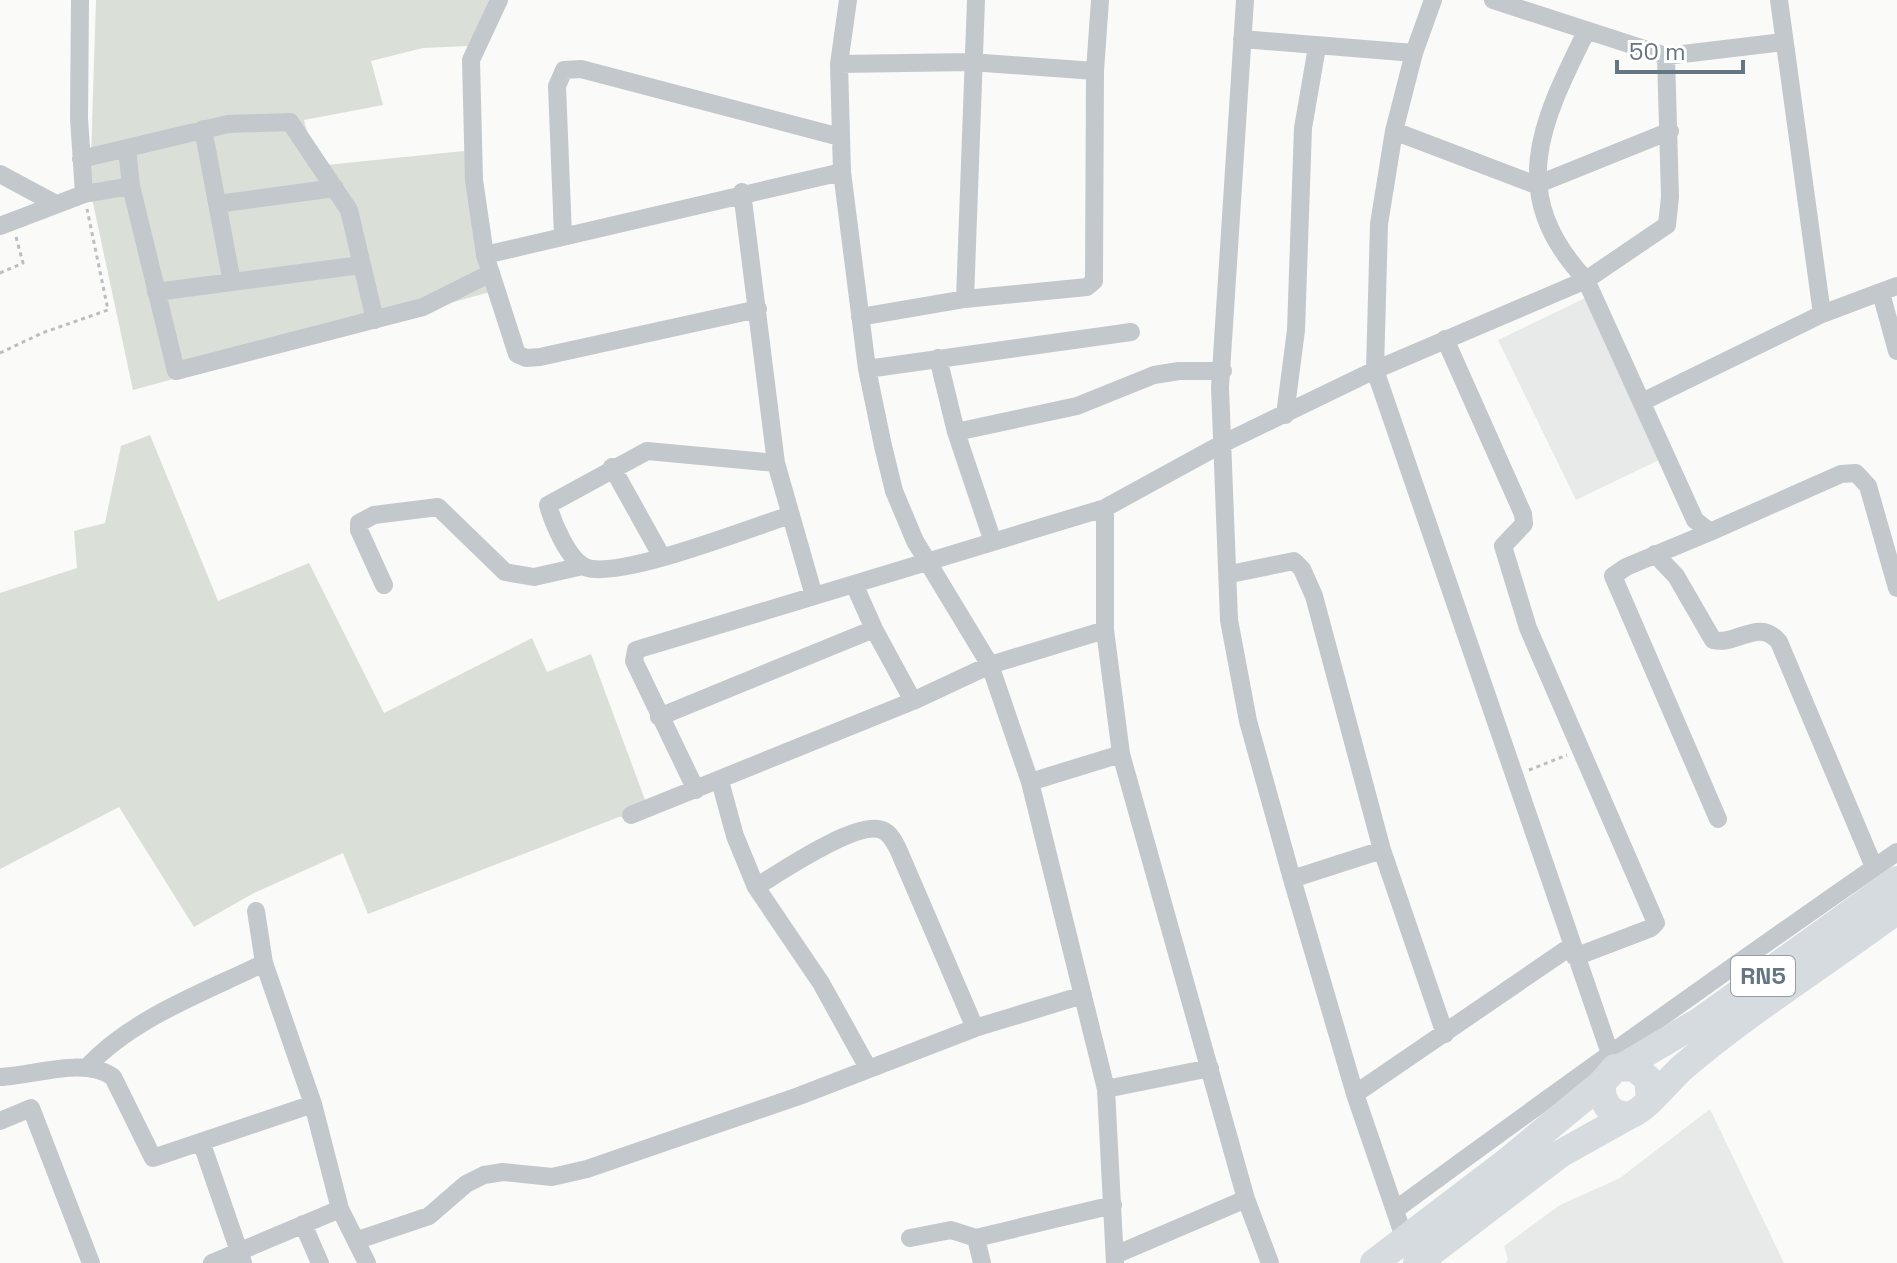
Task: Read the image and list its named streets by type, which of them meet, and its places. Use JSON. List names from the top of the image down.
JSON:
{
  "streets": {
    "main road": ["RN5"]
  },
  "scale_bar": "50 m"
}
